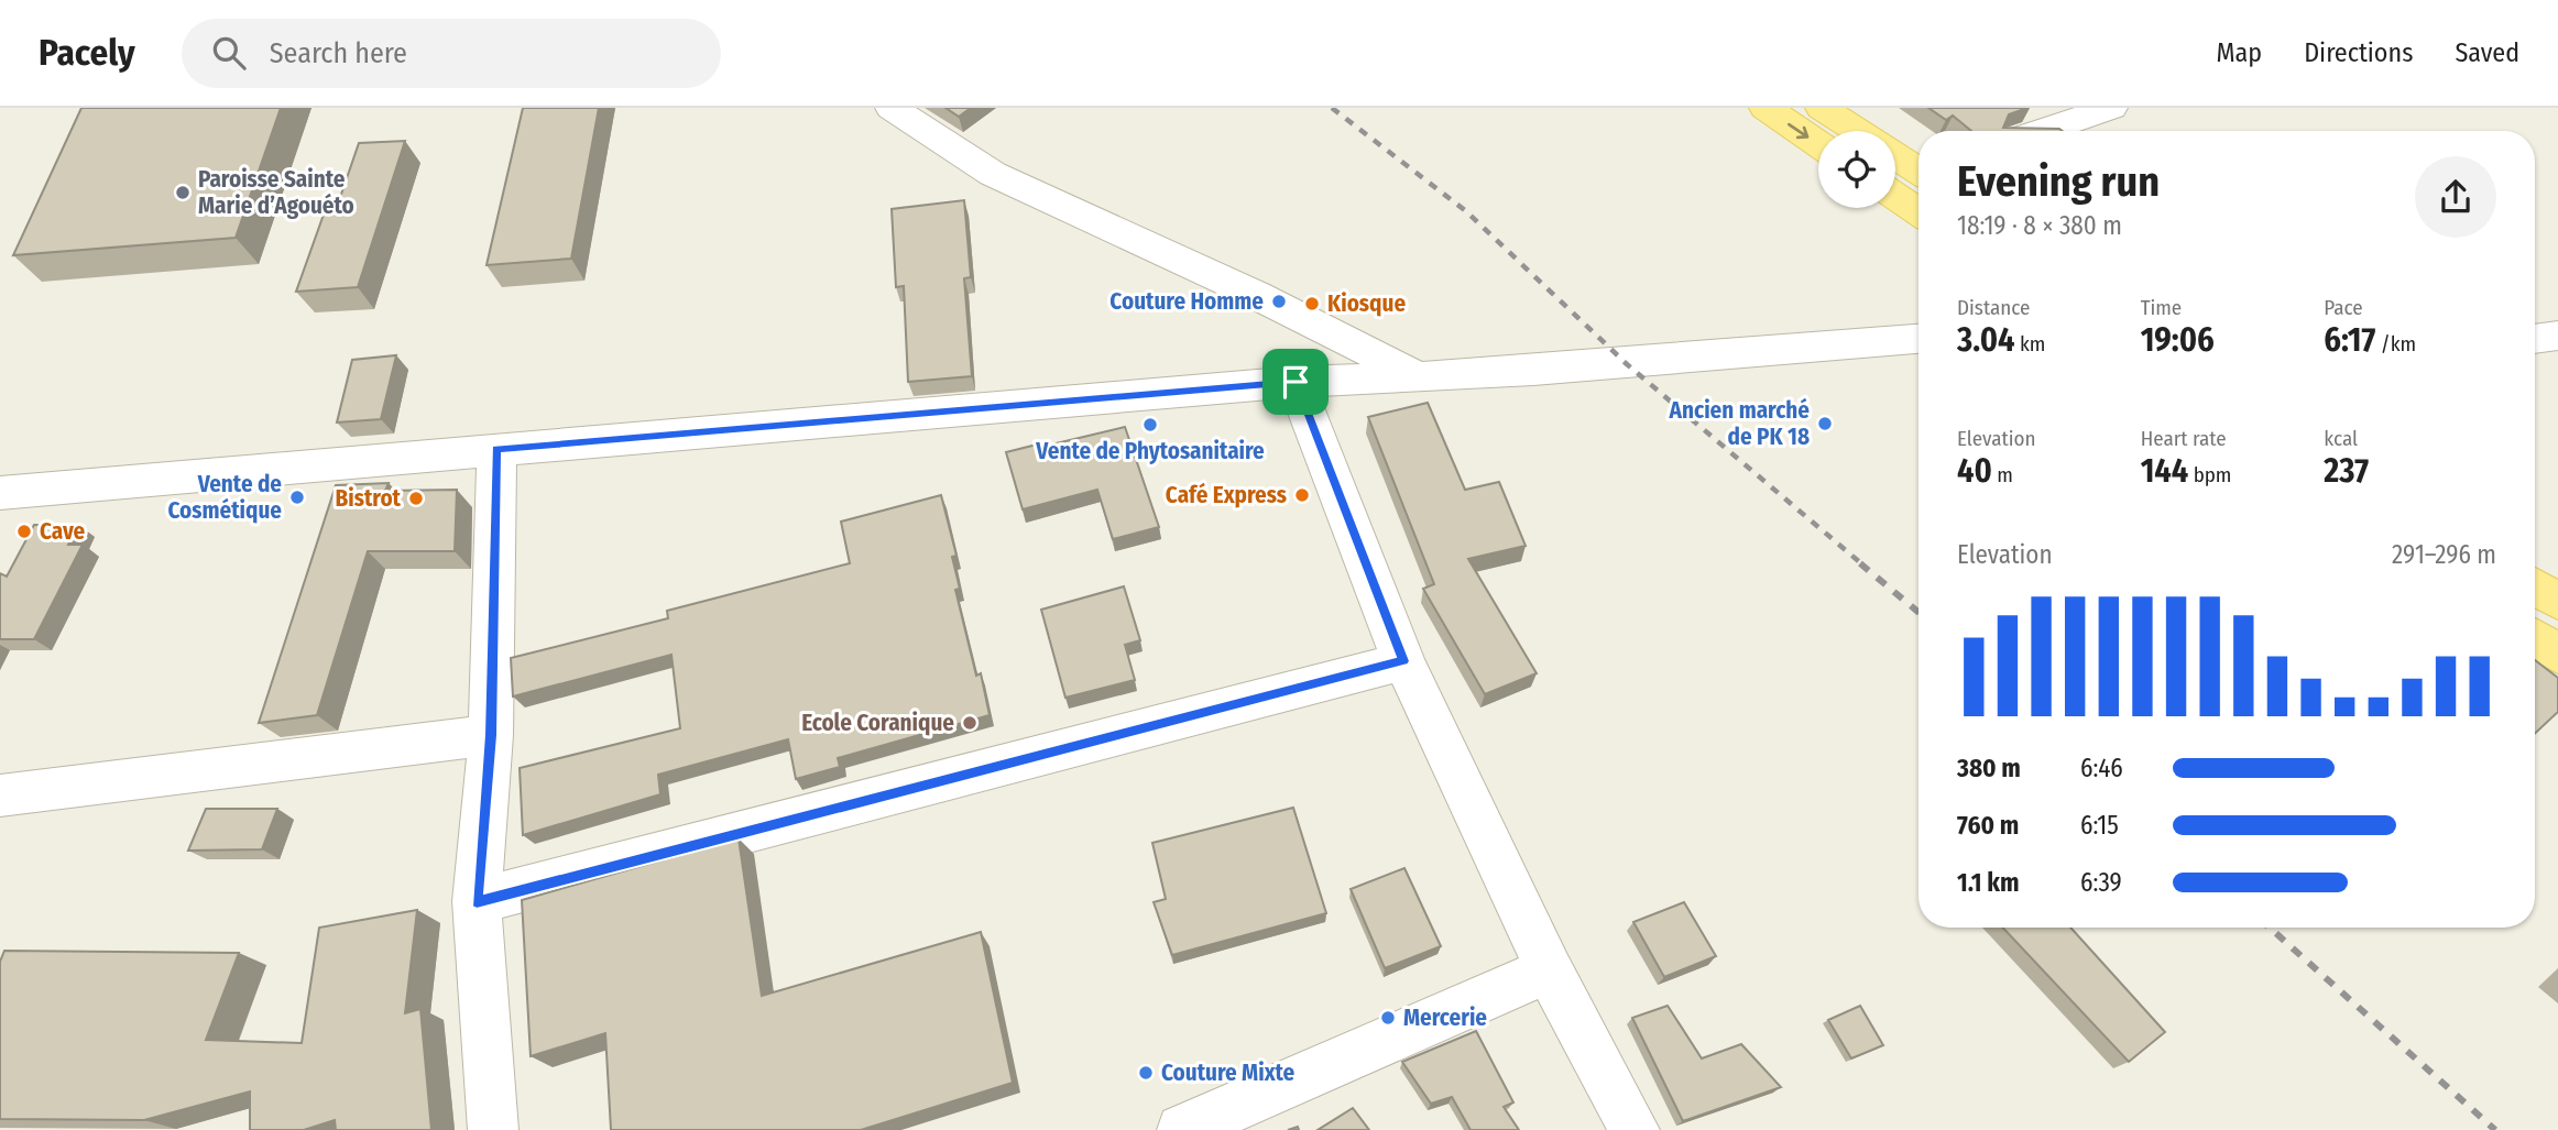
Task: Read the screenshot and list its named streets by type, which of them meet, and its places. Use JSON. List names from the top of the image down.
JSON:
{
  "places": [
    "Paroisse Sainte Marie d’Agouéto",
    "Couture Homme",
    "Kiosque",
    "Ancien marché de PK 18",
    "Vente de Phytosanitaire",
    "Café Express",
    "Vente de Cosmétique",
    "Bistrot",
    "Cave",
    "Ecole Coranique",
    "Mercerie",
    "Couture Mixte"
  ],
  "page": {
    "header": "Pacely",
    "search": "Search here",
    "nav": ["Map", "Directions", "Saved"],
    "heading": ["Evening run", "18:19 · 8 × 380 m"],
    "stats": [
      ["Distance", "3.04 km"],
      ["Time", "19:06"],
      ["Pace", "6:17 /km"],
      ["Elevation", "40 m"],
      ["Heart rate", "144 bpm"],
      ["kcal", "237"]
    ],
    "chart": ["Elevation", "291–296 m"],
    "list": [
      {
        "name": "380 m",
        "note": "6:46"
      },
      {
        "name": "760 m",
        "note": "6:15"
      },
      {
        "name": "1.1 km",
        "note": "6:39"
      }
    ]
  }
}
